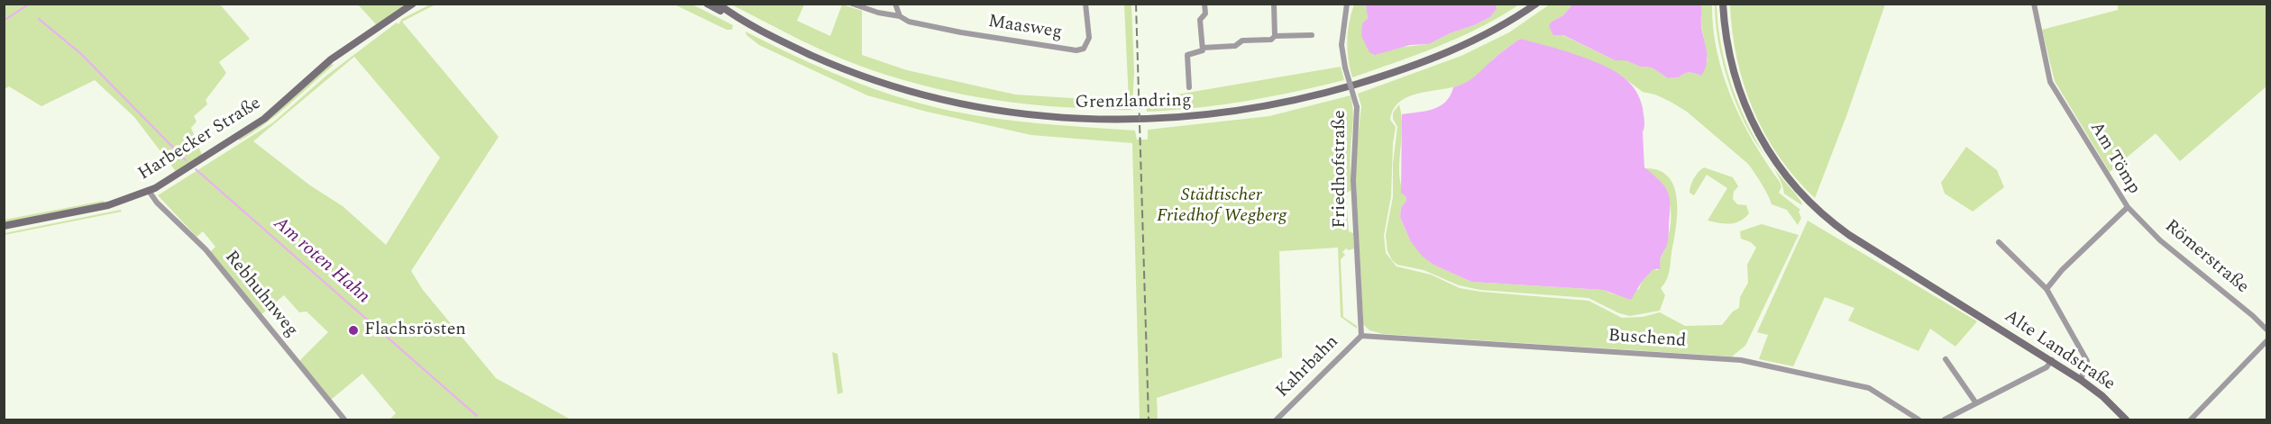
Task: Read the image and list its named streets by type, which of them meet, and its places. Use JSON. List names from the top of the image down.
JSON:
{
  "streets": {
    "main road": ["Grenzlandring", "Harbecker Straße", "Alte Landstraße"],
    "street": [
      "Maasweg",
      "Am Tömp",
      "Friedhofstraße",
      "Römerstraße",
      "Rebhuhnweg",
      "Buschend",
      "Kahrbahn"
    ]
  },
  "crossings": [
    ["Harbecker Straße", "Rebhuhnweg"],
    ["Am Tömp", "Römerstraße"],
    ["Friedhofstraße", "Buschend"],
    ["Friedhofstraße", "Kahrbahn"],
    ["Buschend", "Kahrbahn"]
  ],
  "water": ["Am roten Hahn"],
  "parks": ["Städtischer Friedhof Wegberg"],
  "places": ["Flachsrösten"]
}
